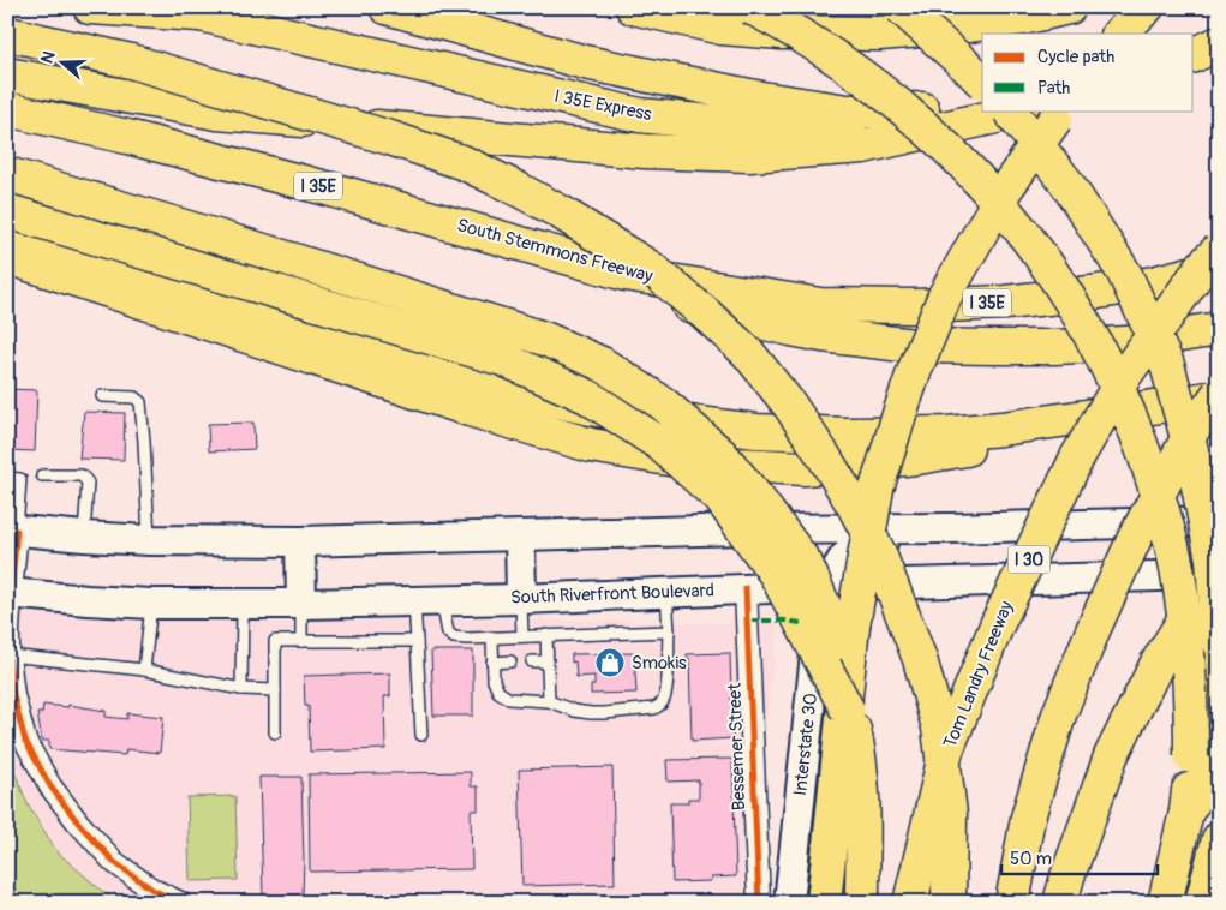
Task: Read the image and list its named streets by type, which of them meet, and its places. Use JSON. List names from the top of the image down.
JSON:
{
  "streets": {
    "highway": [
      "I 35E Express",
      "I 35E",
      "South Stemmons Freeway",
      "I 30",
      "Tom Landry Freeway"
    ],
    "main road": ["South Riverfront Boulevard", "Interstate 30"],
    "street": ["Bessemer Street"]
  },
  "crossings": [
    ["South Riverfront Boulevard", "Interstate 30"],
    ["South Riverfront Boulevard", "Bessemer Street"]
  ],
  "places": {
    "shop": ["Smokis"]
  },
  "legend": ["Cycle path", "Path"],
  "scale_bar": "50 m",
  "north": "left"
}
